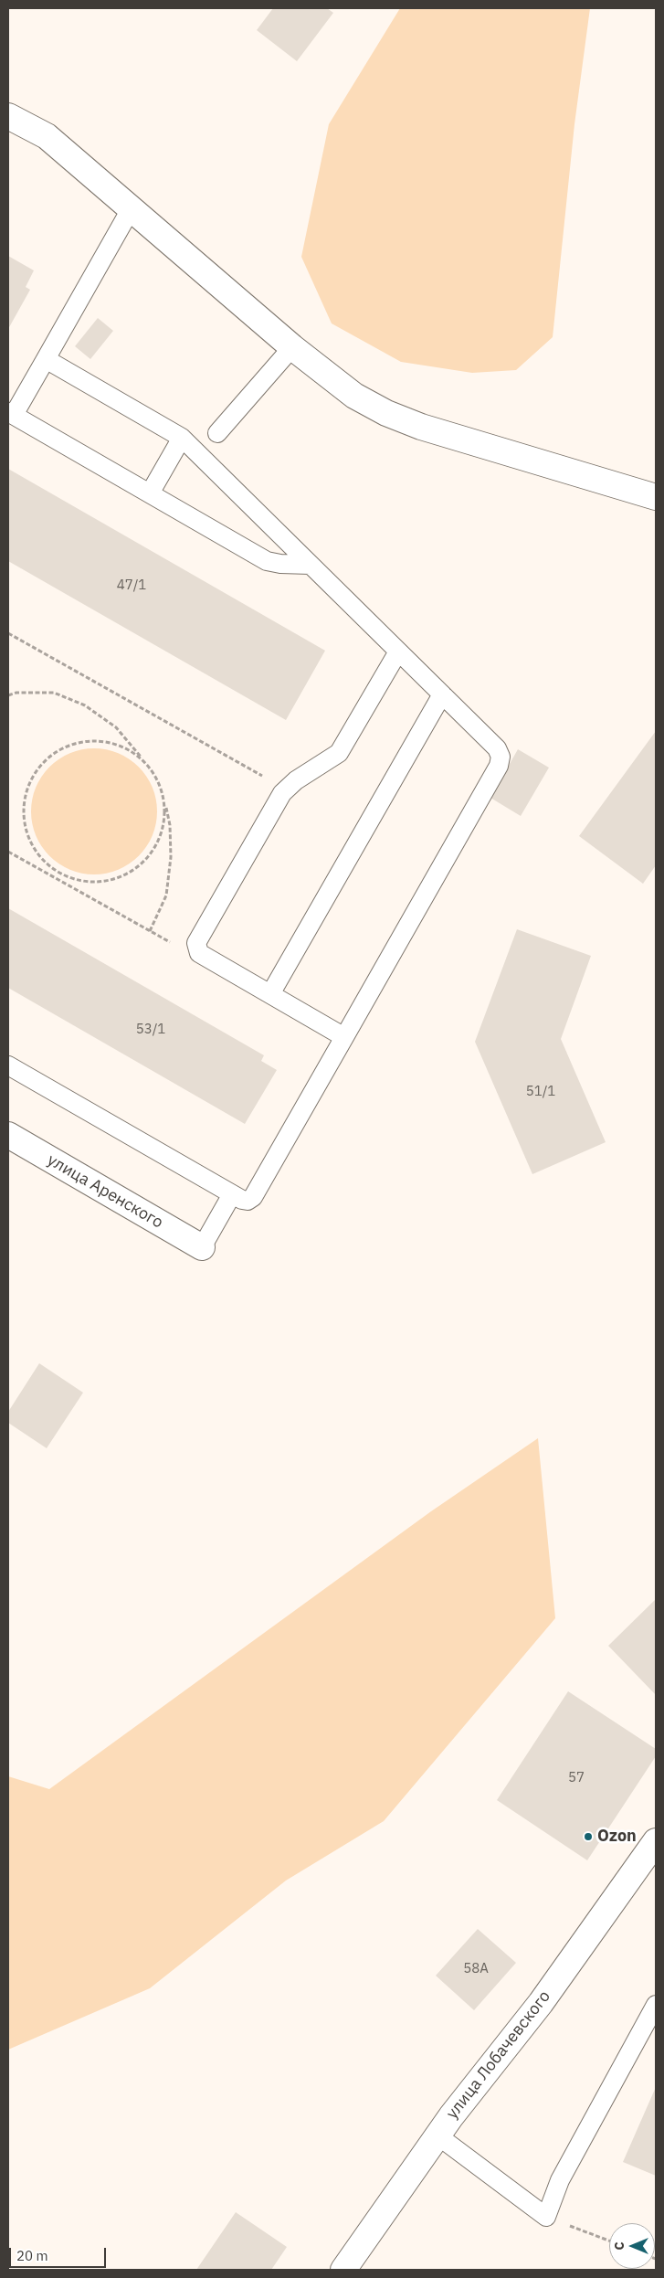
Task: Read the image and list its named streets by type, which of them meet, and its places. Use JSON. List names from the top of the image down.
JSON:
{
  "streets": {
    "street": ["улица Аренского", "улица Лобачевского"]
  },
  "places": ["Ozon"],
  "house_numbers": [
    "47/1",
    "53/1",
    "51/1",
    "57",
    "58А"
  ],
  "scale_bar": "20 m",
  "north": "left"
}
